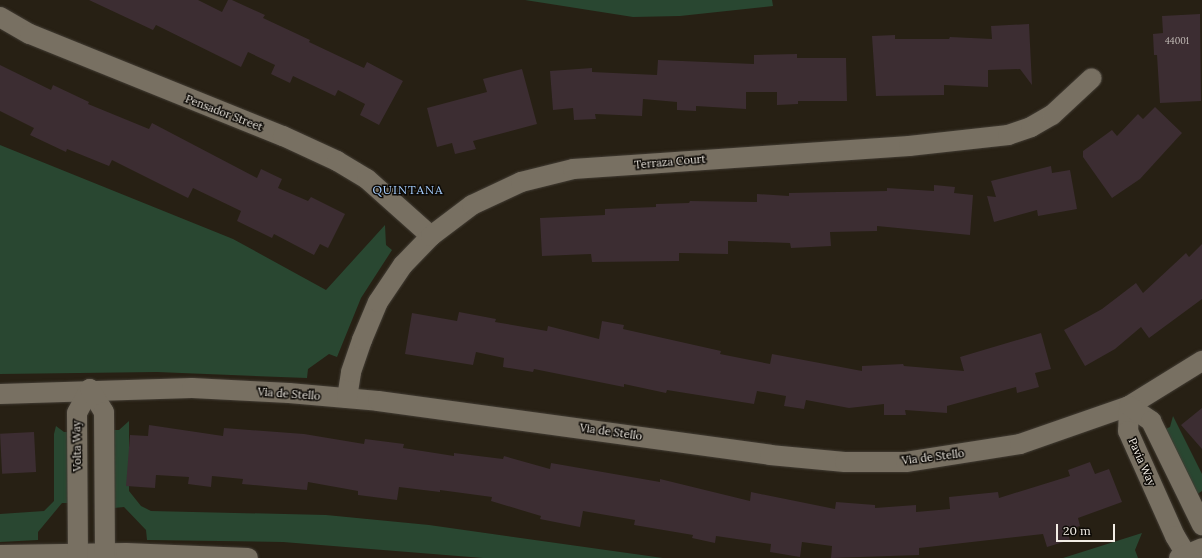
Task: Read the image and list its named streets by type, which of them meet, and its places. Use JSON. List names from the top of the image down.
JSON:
{
  "streets": {
    "street": [
      "Pensador Street",
      "Terraza Court",
      "Via de Stello",
      "Volta Way",
      "Pavia Way"
    ]
  },
  "crossings": [
    ["Pensador Street", "Terraza Court"],
    ["Terraza Court", "Via de Stello"],
    ["Via de Stello", "Volta Way"],
    ["Via de Stello", "Pavia Way"]
  ],
  "districts": ["QUINTANA"],
  "house_numbers": ["44001"],
  "scale_bar": "20 m"
}
